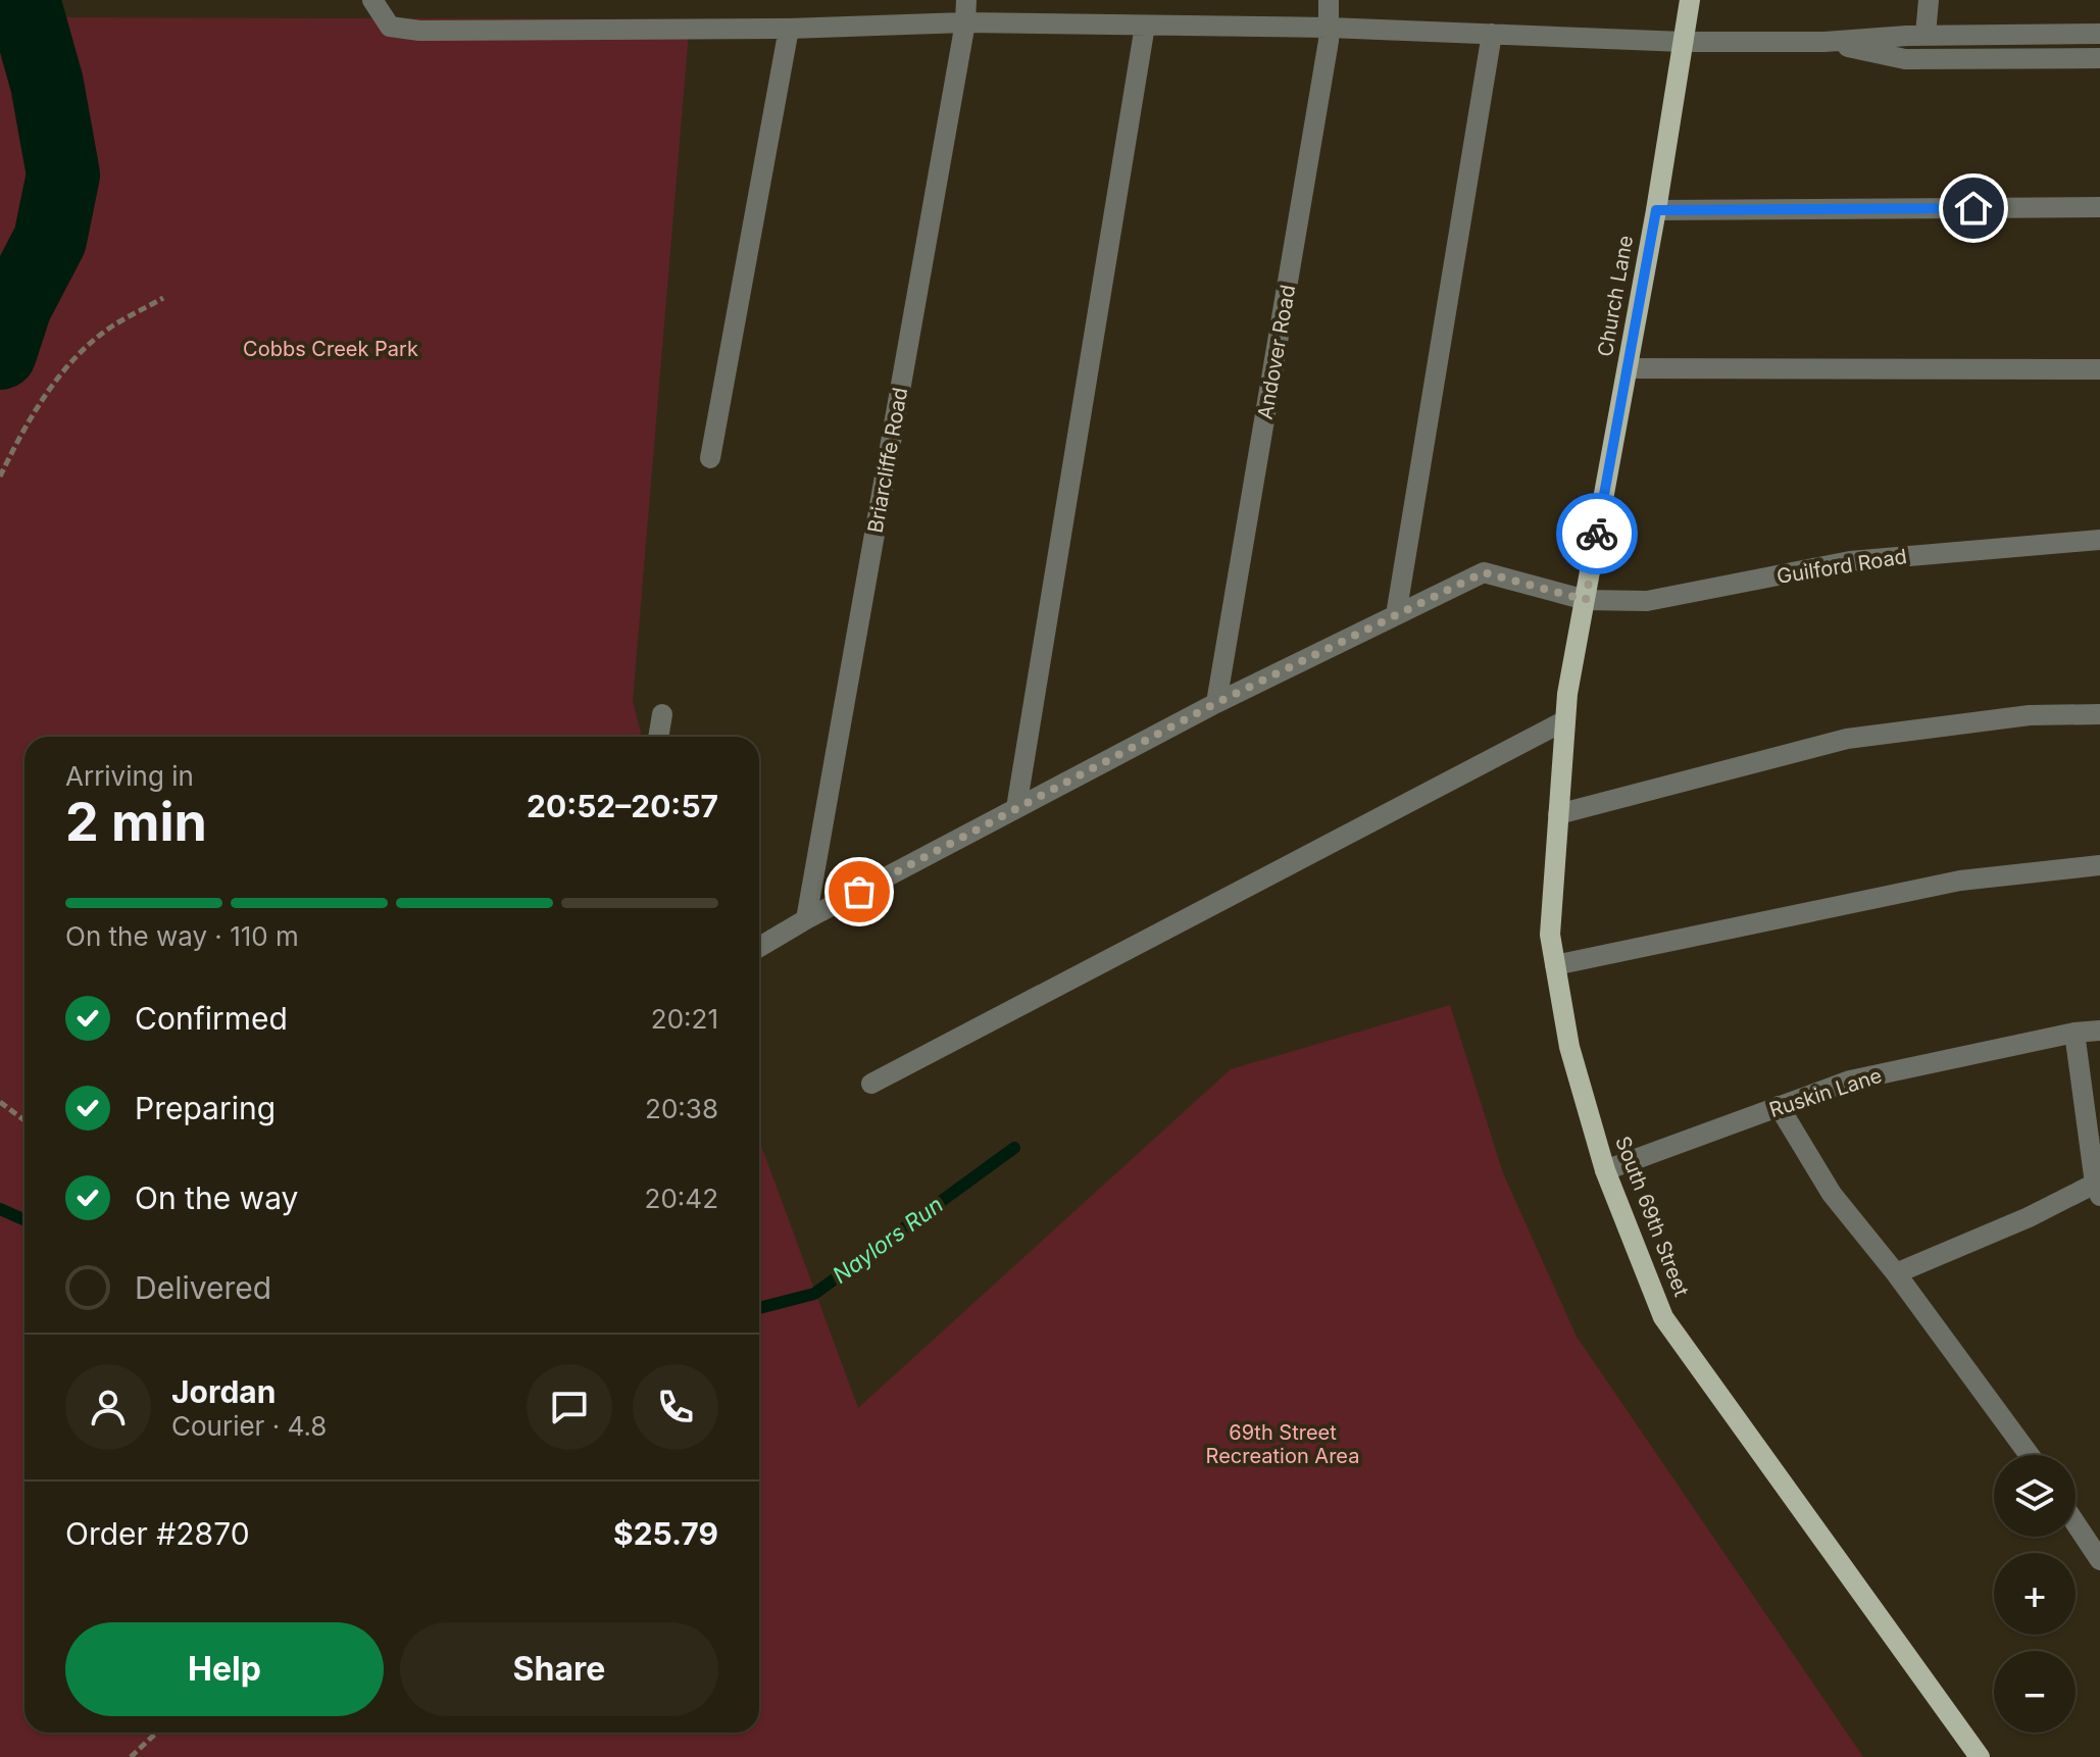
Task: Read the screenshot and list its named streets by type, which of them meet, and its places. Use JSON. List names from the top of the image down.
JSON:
{
  "streets": {
    "main road": ["Church Lane", "South 69th Street"],
    "street": [
      "Andover Road",
      "Briarcliffe Road",
      "Guilford Road",
      "Ruskin Lane"
    ]
  },
  "crossings": [
    ["Church Lane", "Guilford Road"],
    ["Church Lane", "South 69th Street"],
    ["Andover Road", "Guilford Road"],
    ["Briarcliffe Road", "Guilford Road"],
    ["Guilford Road", "South 69th Street"],
    ["Ruskin Lane", "South 69th Street"]
  ],
  "water": ["Naylors Run"],
  "parks": ["Cobbs Creek Park", "69th Street Recreation Area"],
  "page": {
    "heading": ["2 min", "Arriving in", "20:52–20:57"],
    "panel": [
      "Jordan",
      "Courier · 4.8",
      "Order #2870",
      "$25.79"
    ],
    "bar": "On the way · 110 m",
    "list": [
      ["Confirmed", "20:21"],
      ["Preparing", "20:38"],
      ["On the way", "20:42"],
      "Delivered"
    ],
    "map_buttons": ["+", "−"],
    "buttons": ["Help", "Share"]
  }
}
